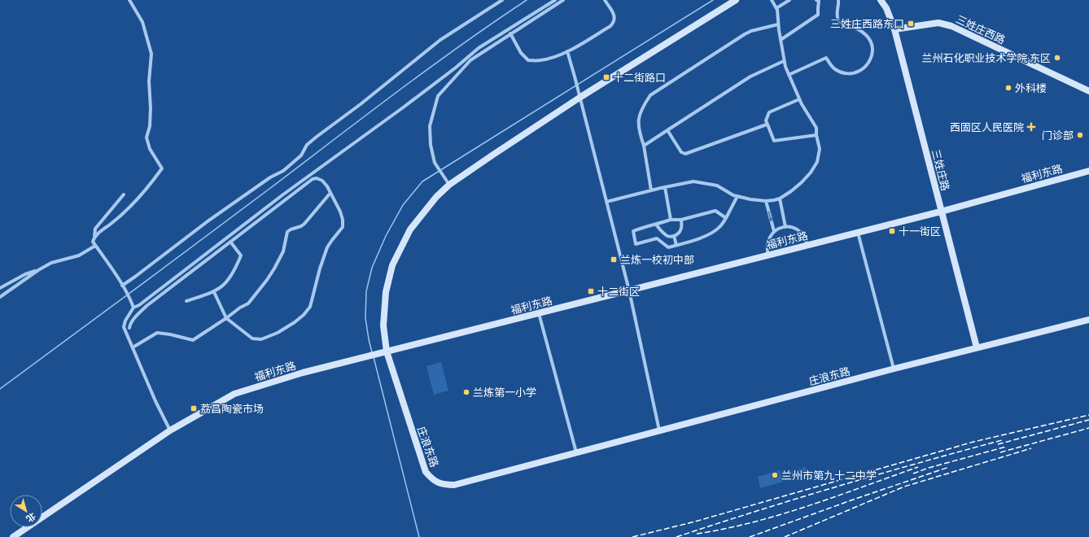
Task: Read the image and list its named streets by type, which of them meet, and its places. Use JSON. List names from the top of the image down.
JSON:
{
  "streets": {
    "street": [
      "三姓庄西路",
      "三姓庄路",
      "福利东路",
      "庄浪东路"
    ]
  },
  "crossings": [
    ["三姓庄西路", "三姓庄路"],
    ["三姓庄路", "福利东路"],
    ["三姓庄路", "庄浪东路"],
    ["福利东路", "庄浪东路"]
  ],
  "places": {
    "transit": [
      "三姓庄西路东口",
      "十二街路口",
      "十一街区",
      "兰炼一校初中部",
      "十二街区",
      "荔昌陶瓷市场"
    ],
    "other": [
      "兰州石化职业技术学院·东区",
      "外科楼",
      "门诊部",
      "兰炼第一小学",
      "兰州市第九十二中学"
    ],
    "health": ["西固区人民医院"]
  },
  "north": "bottom right"
}
